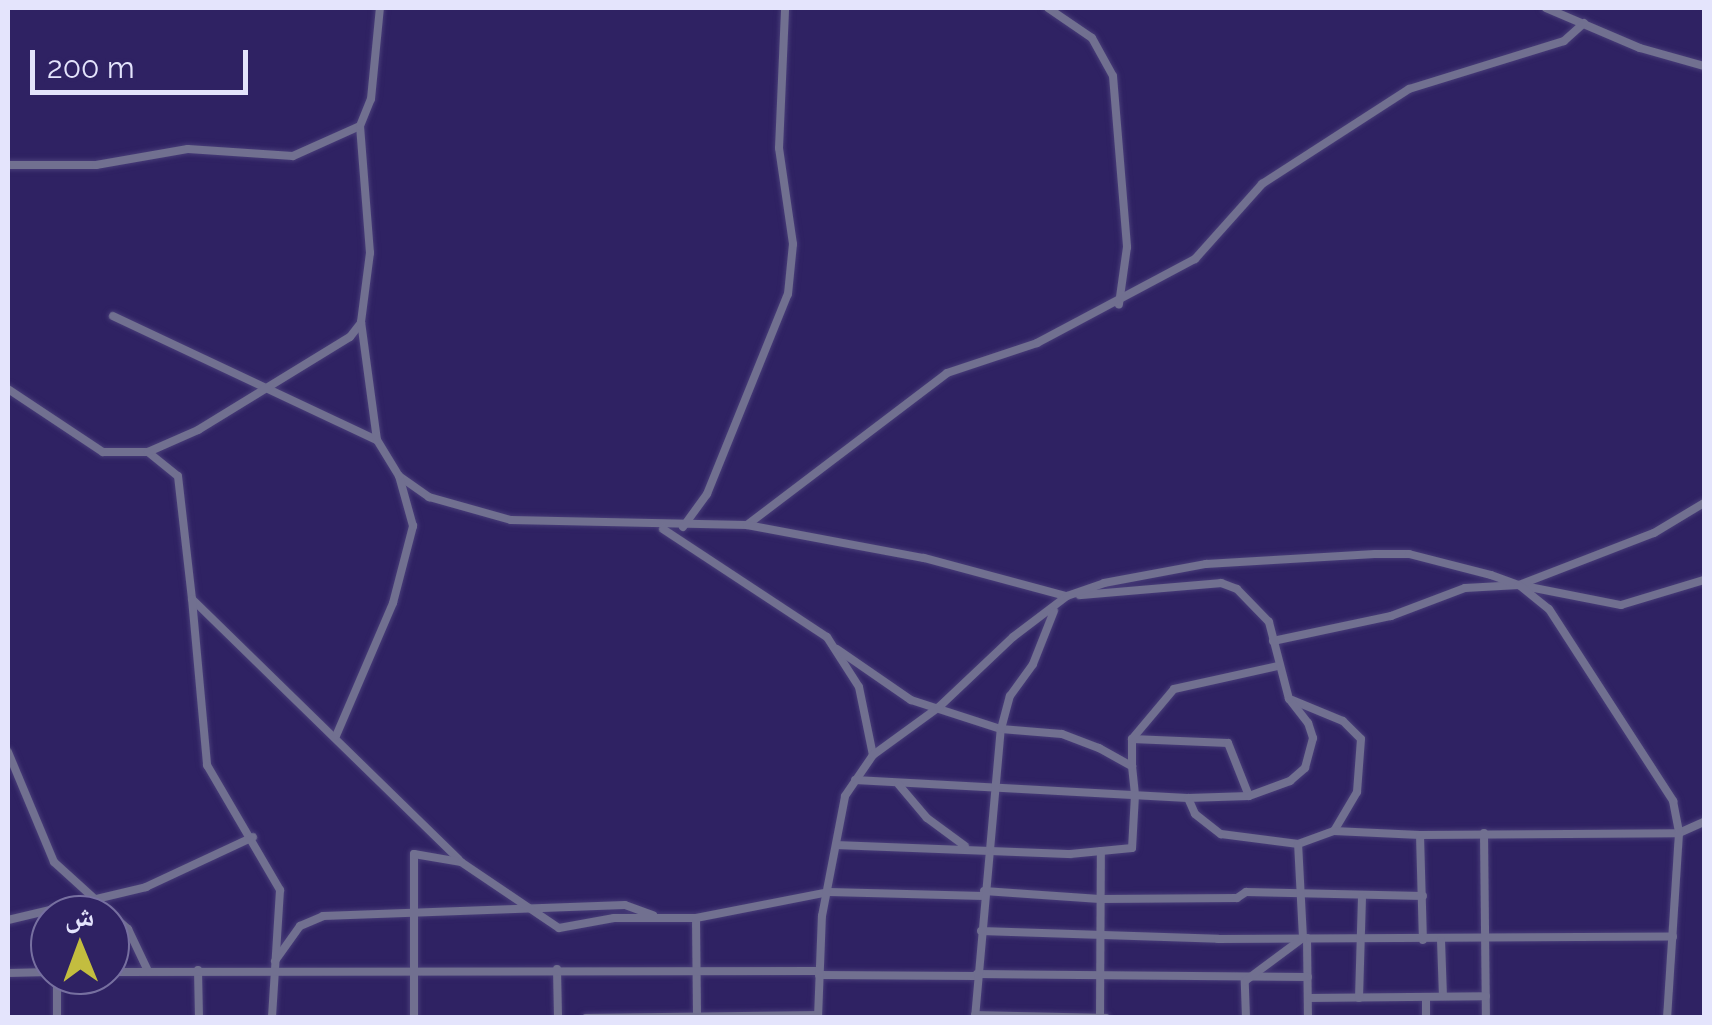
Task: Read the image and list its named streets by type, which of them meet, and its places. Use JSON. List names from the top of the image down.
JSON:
{
  "scale_bar": "200 m",
  "north": "top"
}
